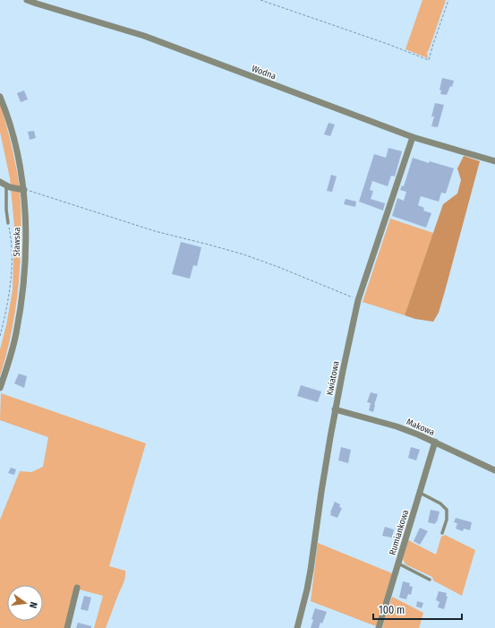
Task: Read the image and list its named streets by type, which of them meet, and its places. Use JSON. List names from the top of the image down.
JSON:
{
  "streets": {
    "street": [
      "Wodna",
      "Sławska",
      "Kwiatowa",
      "Makowa",
      "Rumiankowa"
    ]
  },
  "crossings": [
    ["Wodna", "Kwiatowa"],
    ["Kwiatowa", "Makowa"],
    ["Makowa", "Rumiankowa"]
  ],
  "scale_bar": "100 m",
  "north": "right"
}
